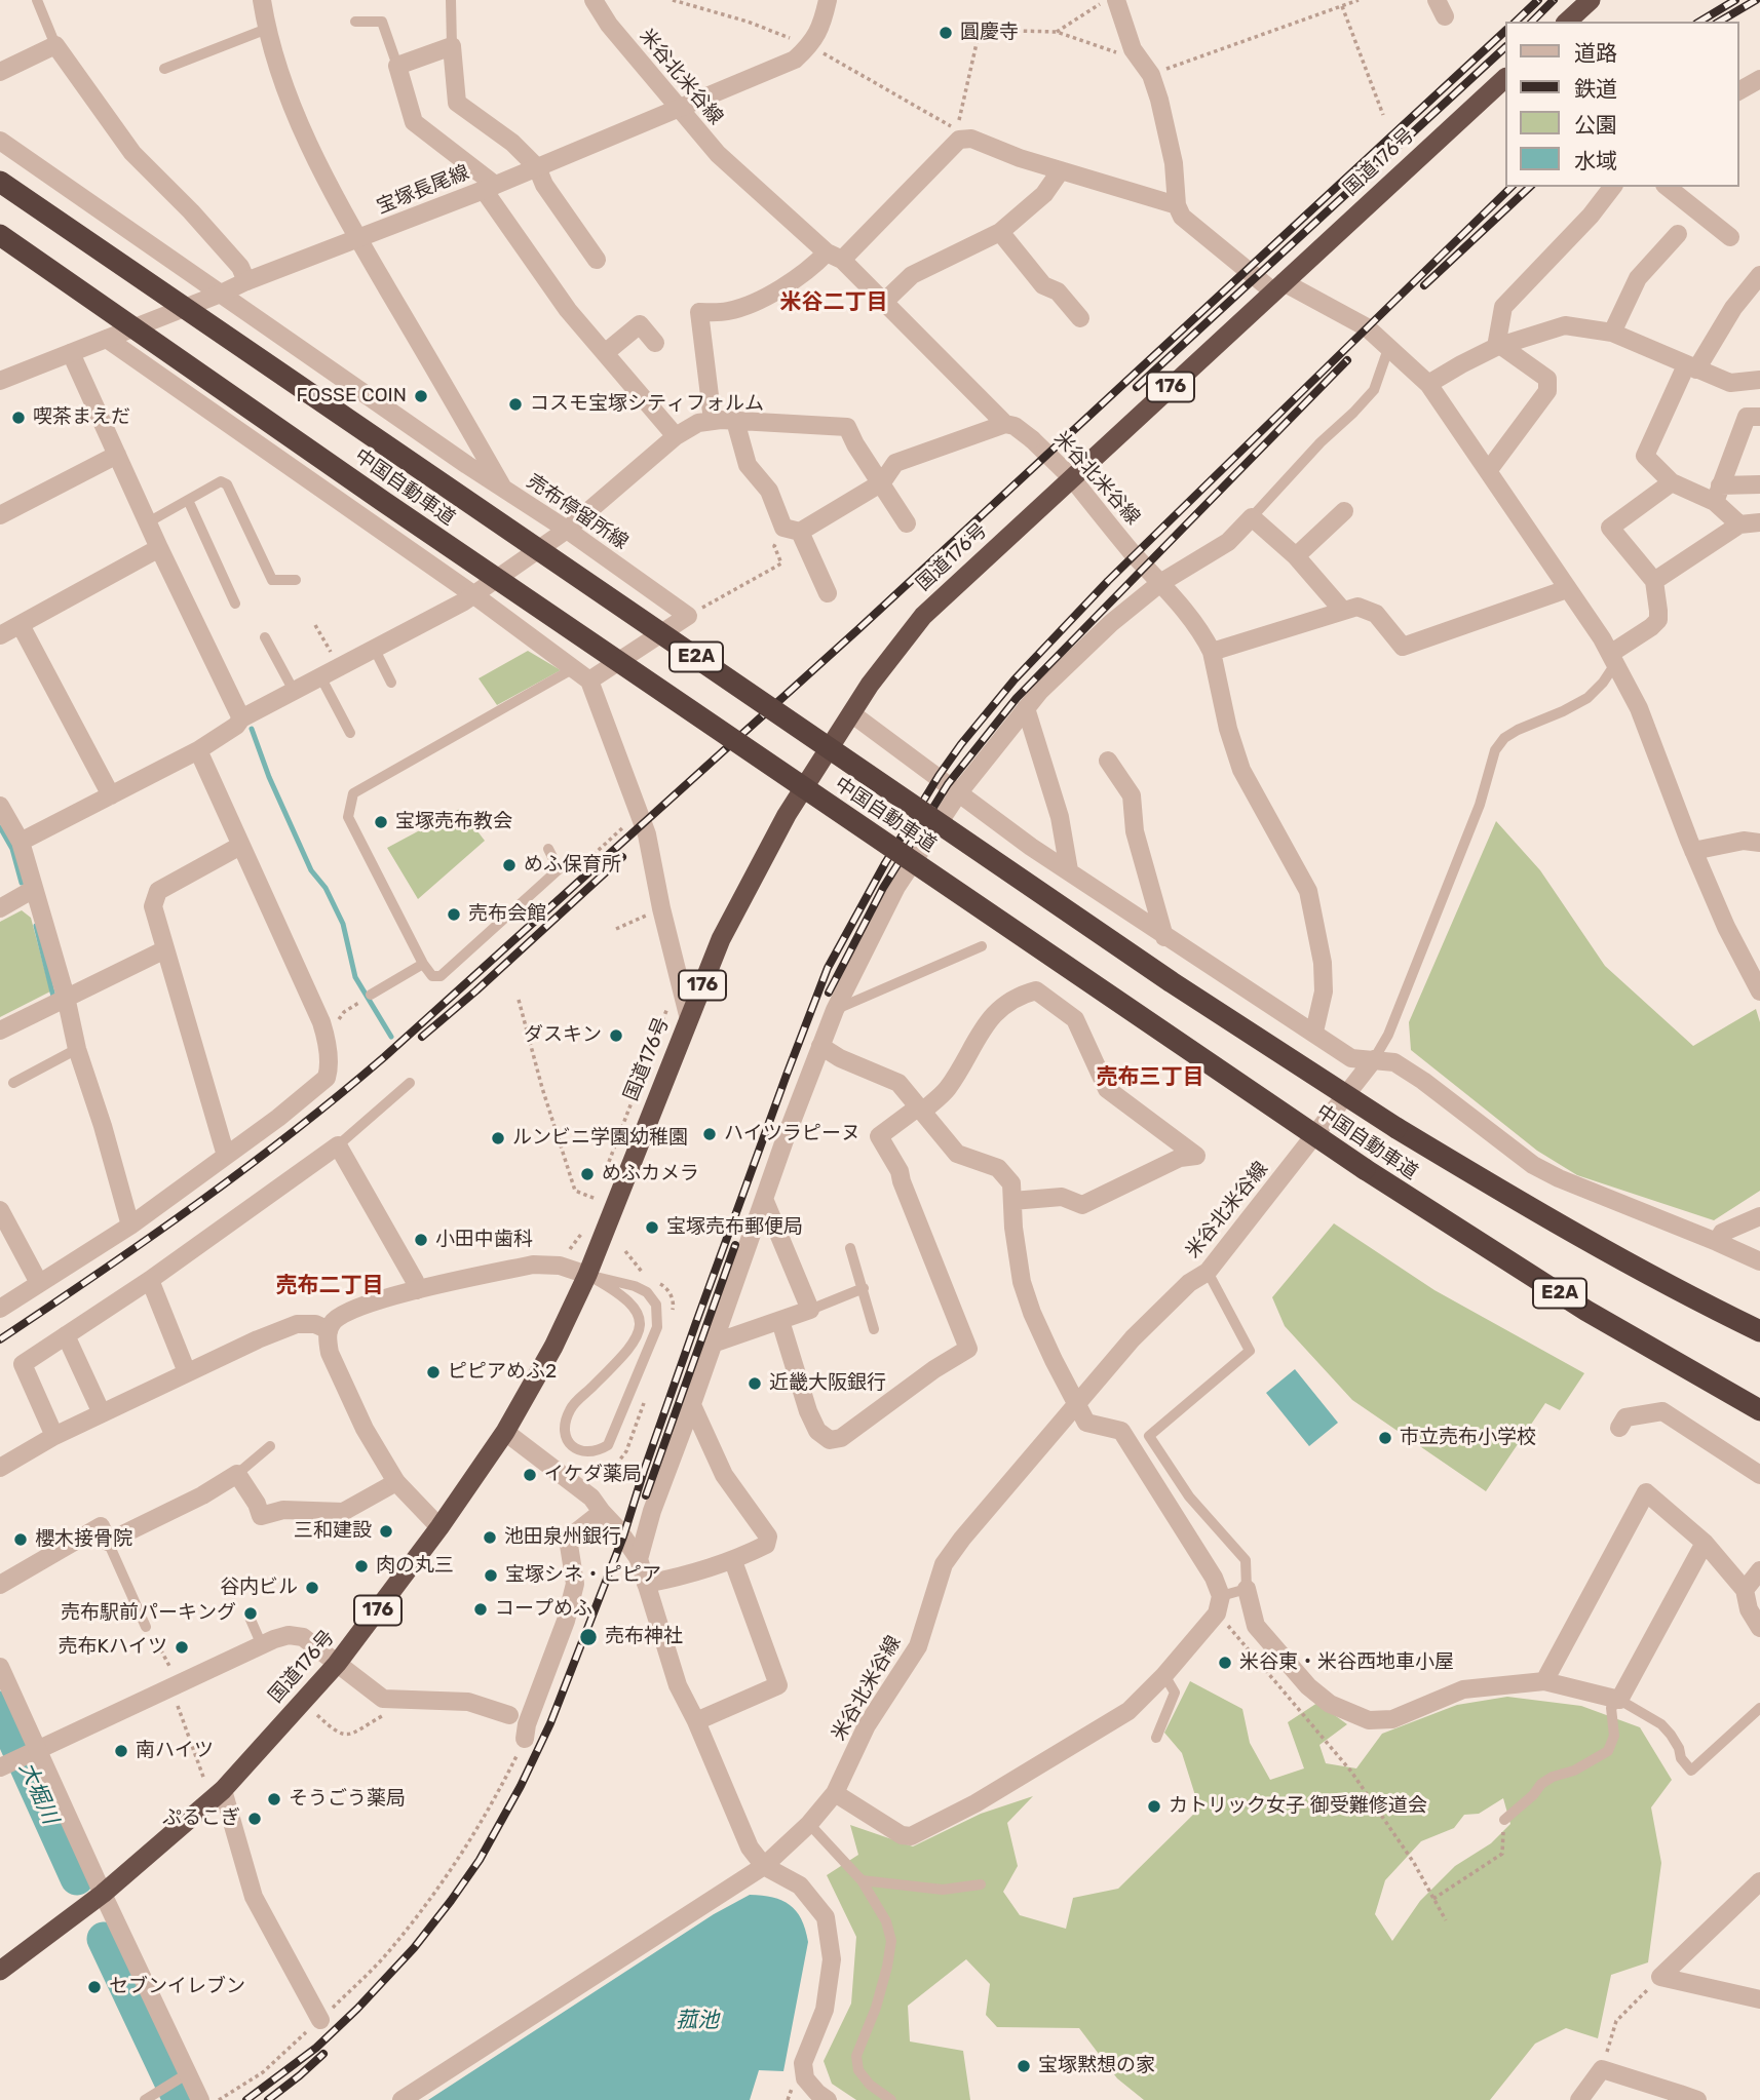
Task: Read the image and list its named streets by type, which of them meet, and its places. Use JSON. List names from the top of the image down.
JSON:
{
  "streets": {
    "highway": [
      "国道176号",
      "176",
      "中国自動車道",
      "E2A"
    ],
    "street": ["米谷北米谷線", "宝塚長尾線", "売布停留所線"]
  },
  "crossings": [
    ["米谷北米谷線", "国道176号"],
    ["米谷北米谷線", "宝塚長尾線"],
    ["宝塚長尾線", "売布停留所線"]
  ],
  "districts": ["米谷二丁目", "売布三丁目", "売布二丁目"],
  "water": ["大堀川", "菰池"],
  "places": [
    "圓慶寺",
    "FOSSE COIN",
    "コスモ宝塚シティフォルム",
    "喫茶まえだ",
    "宝塚売布教会",
    "めふ保育所",
    "売布会館",
    "ダスキン",
    "ハイツラピーヌ",
    "ルンビニ学園幼稚園",
    "めふカメラ",
    "宝塚売布郵便局",
    "小田中歯科",
    "ピピアめふ2",
    "近畿大阪銀行",
    "市立売布小学校",
    "イケダ薬局",
    "三和建設",
    "池田泉州銀行",
    "櫻木接骨院",
    "肉の丸三",
    "宝塚シネ・ピピア",
    "谷内ビル",
    "コープめふ",
    "売布駅前パーキング",
    "売布神社",
    "売布Kハイツ",
    "米谷東・米谷西地車小屋",
    "南ハイツ",
    "そうごう薬局",
    "カトリック女子 御受難修道会",
    "ぷるこぎ",
    "セブンイレブン",
    "宝塚黙想の家"
  ],
  "legend": [
    "道路",
    "鉄道",
    "公園",
    "水域"
  ]
}
